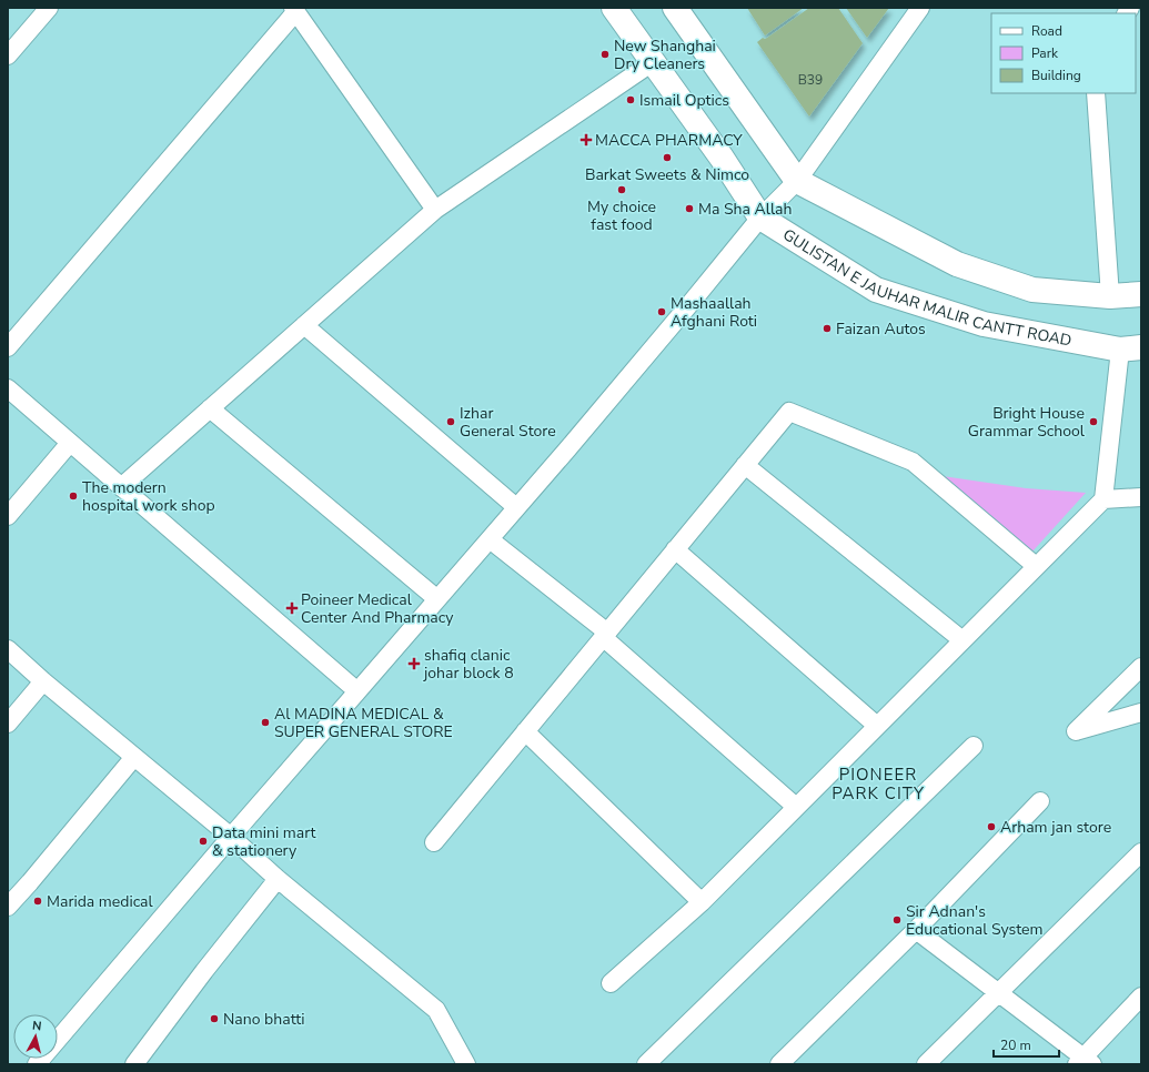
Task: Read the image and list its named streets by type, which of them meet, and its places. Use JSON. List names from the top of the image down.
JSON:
{
  "streets": {
    "main road": ["GULISTAN E JAUHAR MALIR CANTT ROAD"]
  },
  "districts": ["PIONEER PARK CITY"],
  "places": {
    "other": [
      "New Shanghai Dry Cleaners",
      "Ismail Optics",
      "Barkat Sweets & Nimco",
      "My choice fast food",
      "Ma Sha Allah",
      "Mashaallah Afghani Roti",
      "Faizan Autos",
      "Izhar General Store",
      "Bright House Grammar School",
      "The modern hospital work shop",
      "Al MADINA MEDICAL & SUPER GENERAL STORE",
      "Arham jan store",
      "Data mini mart & stationery",
      "Marida medical",
      "Sir Adnan's Educational System",
      "Nano bhatti"
    ],
    "health": ["MACCA PHARMACY", "Poineer Medical Center And Pharmacy", "shafiq clanic johar block 8"]
  },
  "house_numbers": ["B39"],
  "legend": ["Road", "Park", "Building"],
  "scale_bar": "20 m",
  "north": "top"
}
